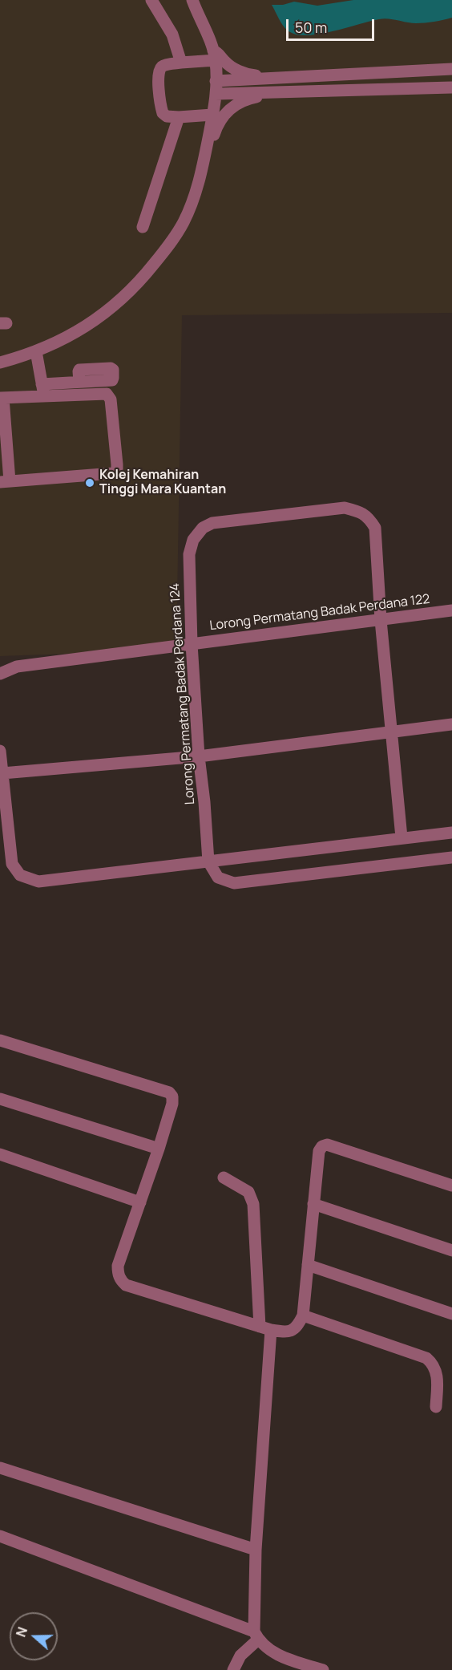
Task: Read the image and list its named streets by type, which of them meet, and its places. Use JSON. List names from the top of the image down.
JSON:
{
  "streets": {
    "street": ["Lorong Permatang Badak Perdana 122", "Lorong Permatang Badak Perdana 124"]
  },
  "crossings": [
    ["Lorong Permatang Badak Perdana 122", "Lorong Permatang Badak Perdana 124"]
  ],
  "places": ["Kolej Kemahiran Tinggi Mara Kuantan"],
  "scale_bar": "50 m",
  "north": "left"
}
